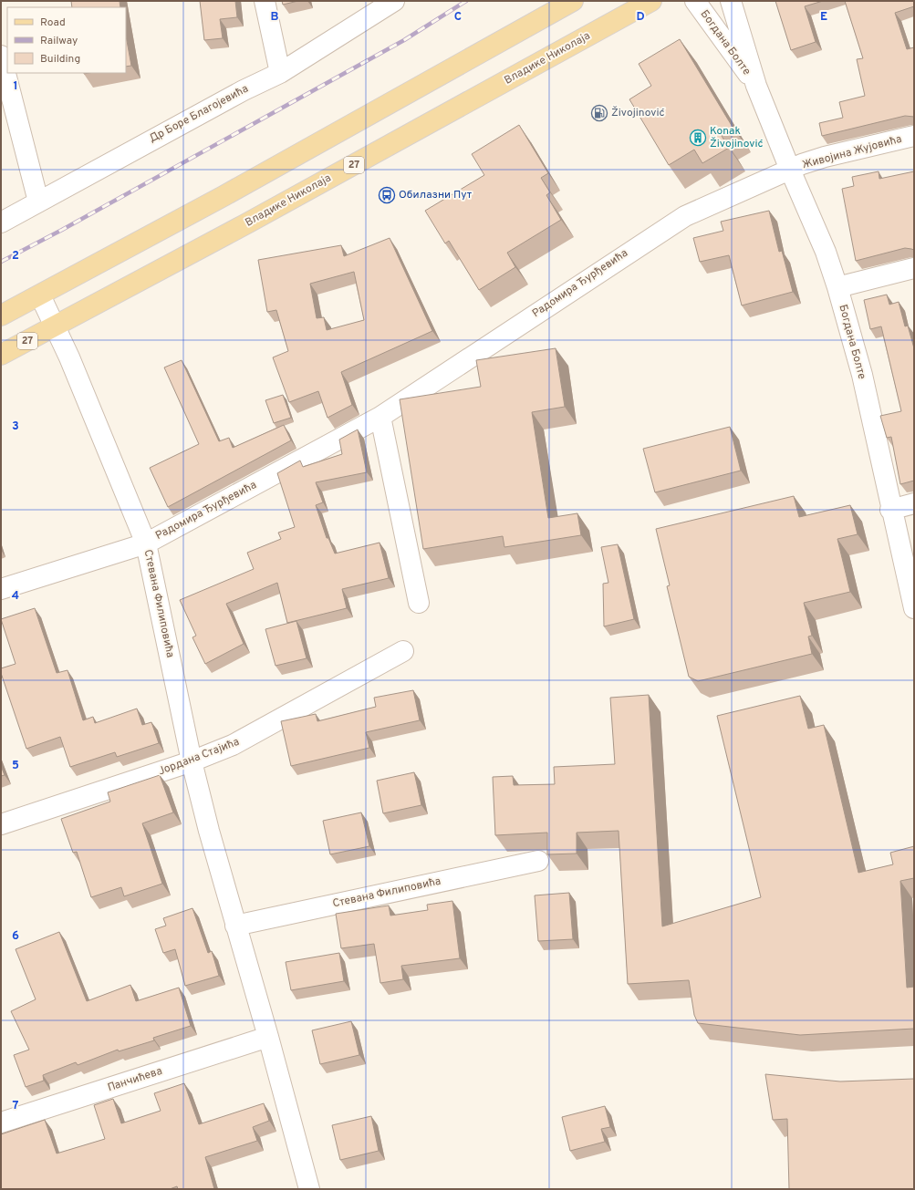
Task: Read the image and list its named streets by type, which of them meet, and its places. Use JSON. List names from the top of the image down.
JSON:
{
  "streets": {
    "main road": ["Владике Николаја", "27"],
    "street": [
      "Богдана Болте",
      "Др Боре Благојевића",
      "Живојина Жујовића",
      "Радомира Ђурђевића",
      "Стевана Филиповића",
      "Јордана Стајића",
      "Панчићева"
    ]
  },
  "crossings": [
    ["Богдана Болте", "Живојина Жујовића"],
    ["Богдана Болте", "Радомира Ђурђевића"],
    ["Владике Николаја", "Стевана Филиповића"],
    ["Живојина Жујовића", "Радомира Ђурђевића"],
    ["Радомира Ђурђевића", "Стевана Филиповића"],
    ["Стевана Филиповића", "Јордана Стајића"],
    ["Стевана Филиповића", "Панчићева"]
  ],
  "places": {
    "fuel station": ["Živojinović"],
    "building": ["Konak Živojinović"],
    "bus stop": ["Обилазни Пут"]
  },
  "legend": ["Road", "Railway", "Building"],
  "grid": {
    "columns": [
      "B",
      "C",
      "D",
      "E"
    ],
    "rows": [
      "1",
      "2",
      "3",
      "4",
      "5",
      "6",
      "7"
    ]
  }
}
